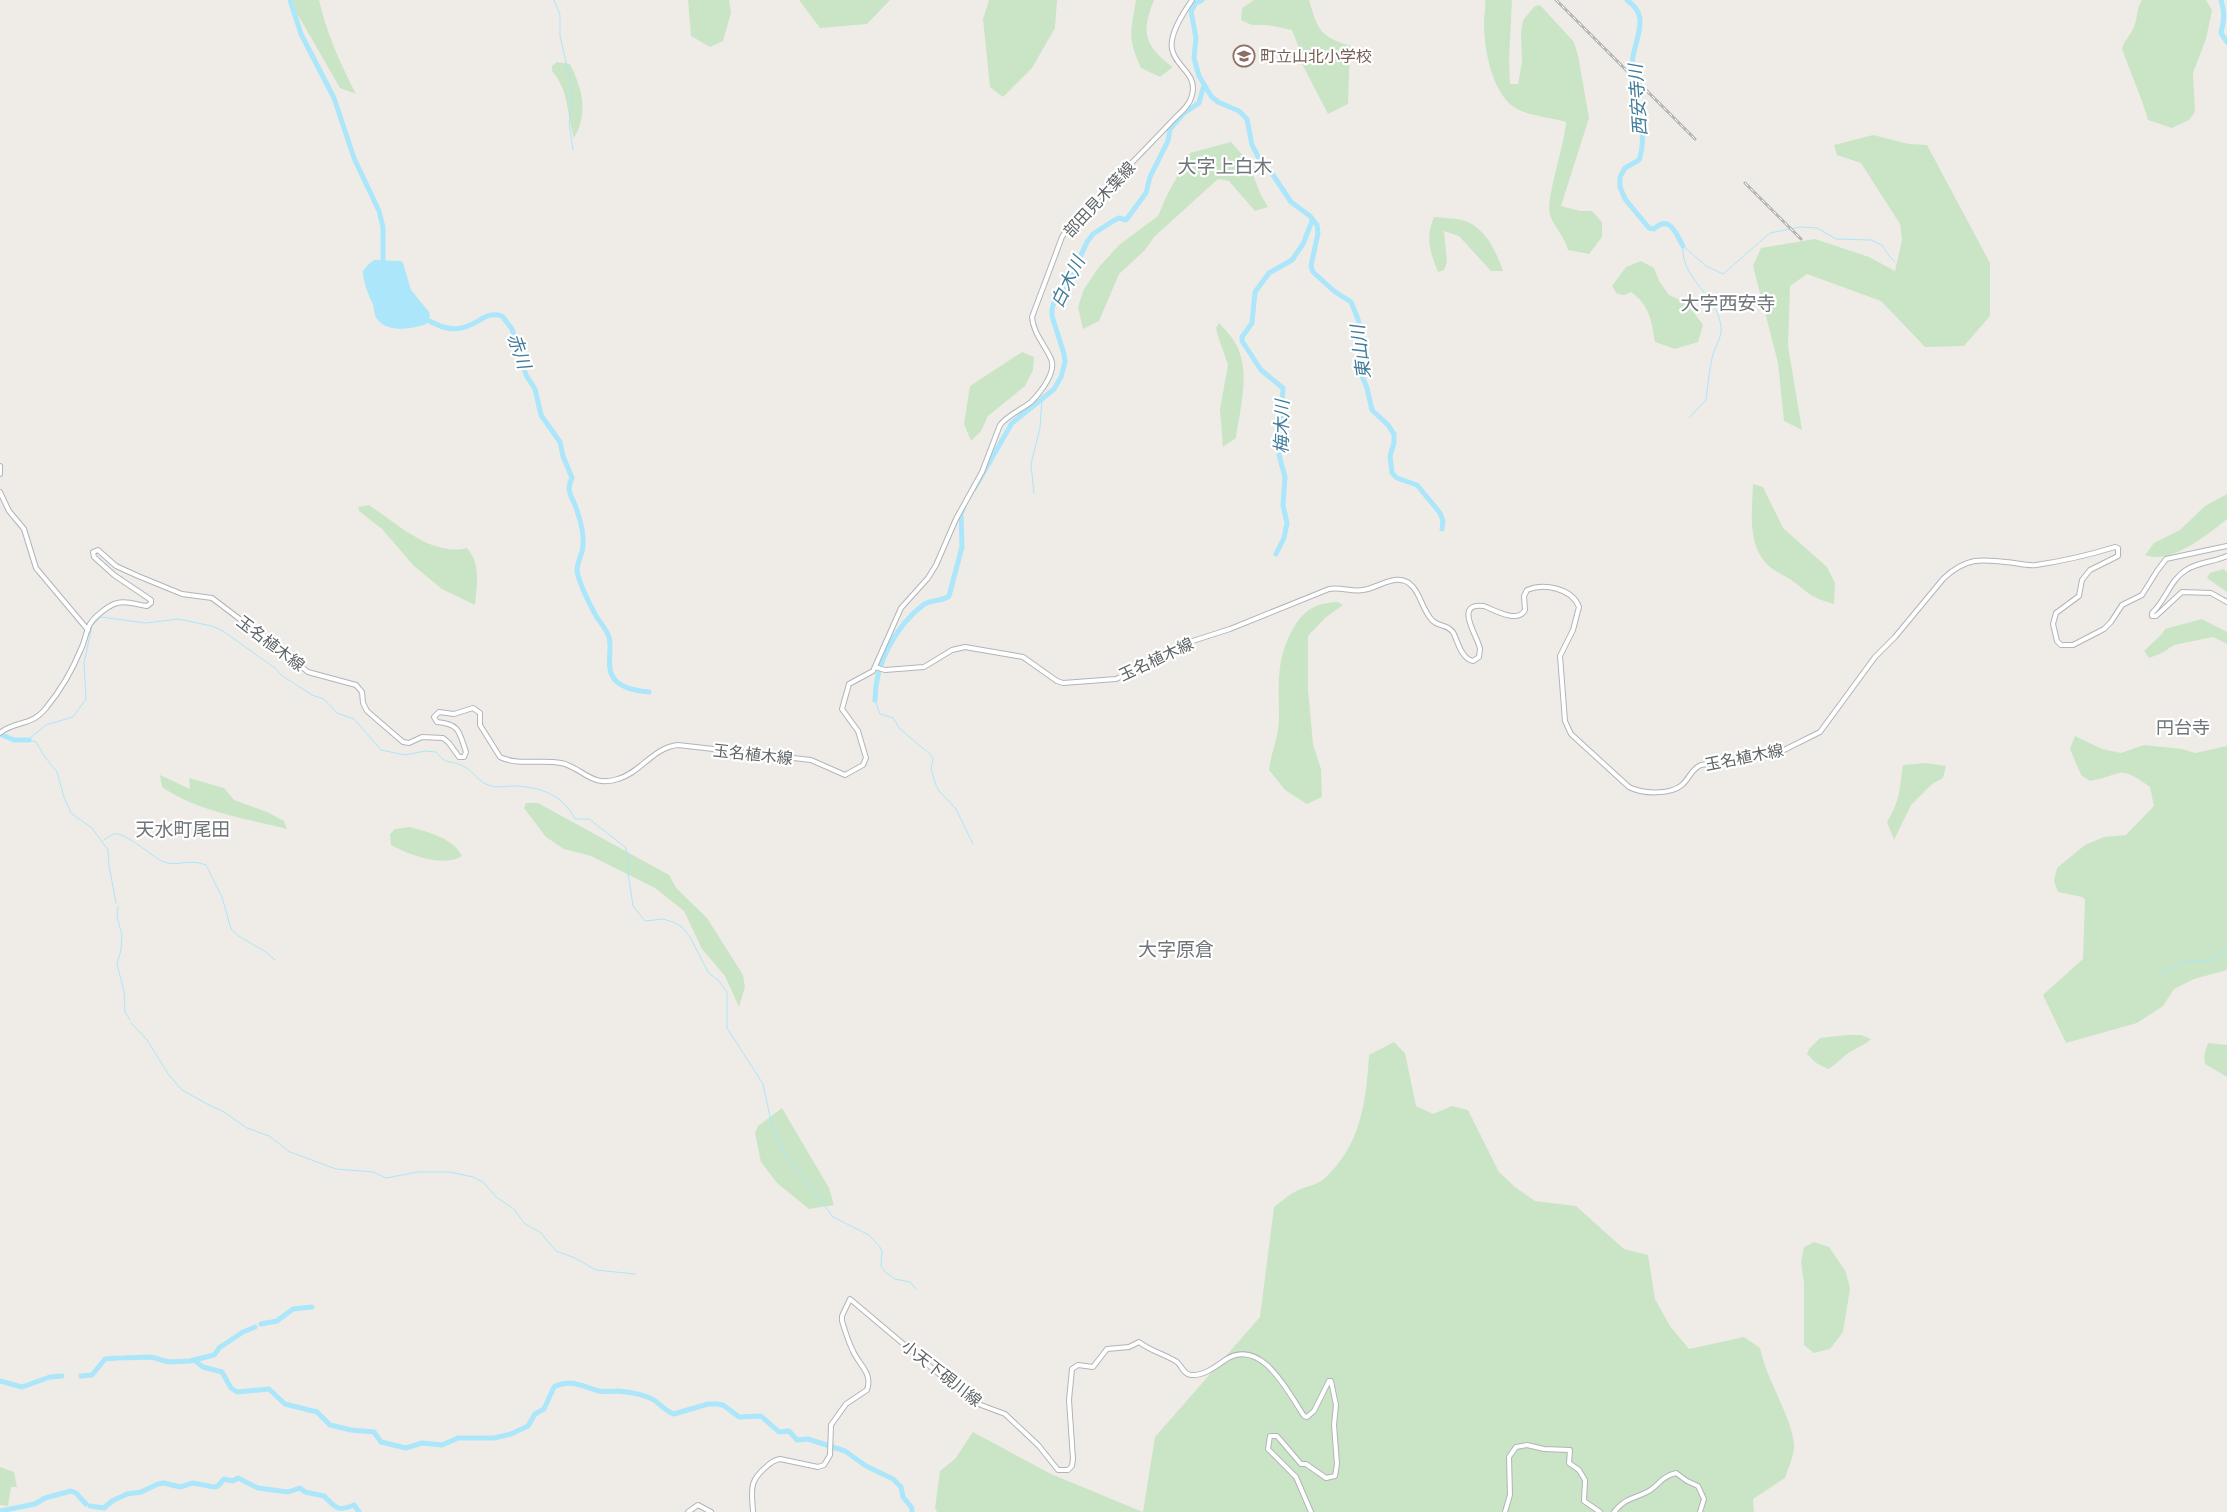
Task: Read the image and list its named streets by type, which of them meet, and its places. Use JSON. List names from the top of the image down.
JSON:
{
  "streets": {
    "main road": ["部田見木葉線", "玉名植木線", "小天下硯川線"]
  },
  "crossings": [
    ["部田見木葉線", "玉名植木線"]
  ],
  "districts": [
    "大字上白木",
    "大字西安寺",
    "円台寺",
    "天水町尾田",
    "大字原倉"
  ],
  "water": [
    "西安寺川",
    "白木川",
    "赤川",
    "東山川",
    "梅木川"
  ],
  "places": {
    "school or university": ["町立山北小学校"]
  }
}
